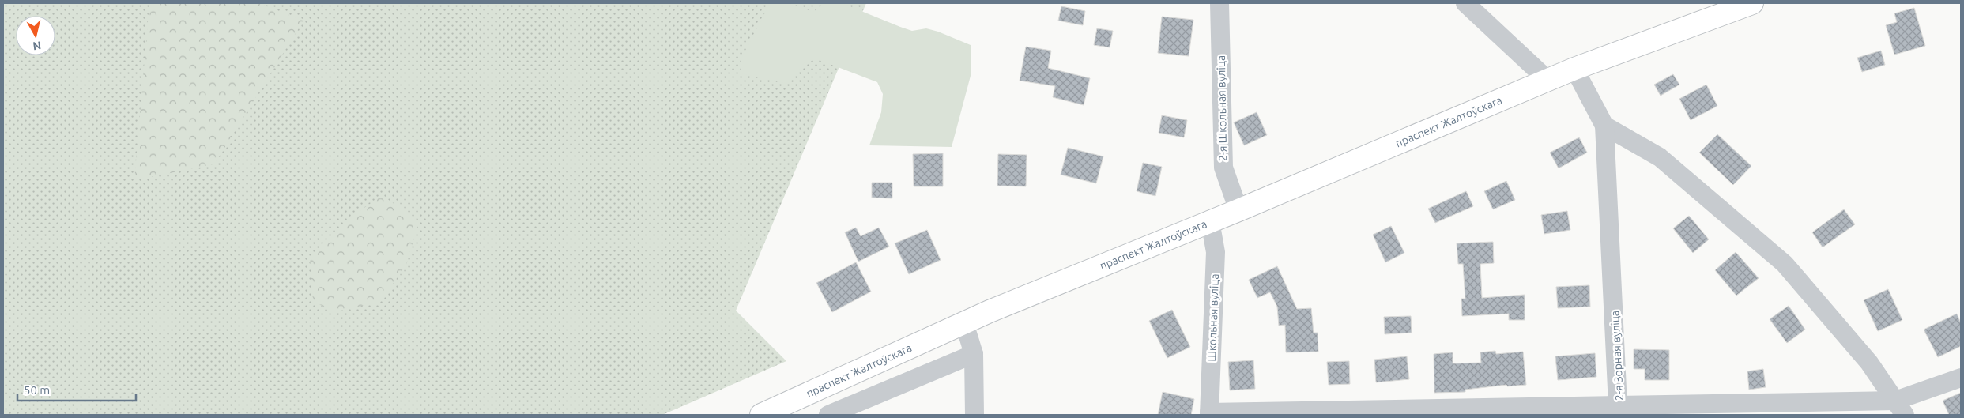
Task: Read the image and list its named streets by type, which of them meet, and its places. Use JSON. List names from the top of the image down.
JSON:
{
  "streets": {
    "main road": ["праспект Жалтоўскага"],
    "street": ["2-я Школьная вуліца", "Школьная вуліца", "2-я Зорная вуліца"]
  },
  "crossings": [
    ["2-я Школьная вуліца", "праспект Жалтоўскага"],
    ["праспект Жалтоўскага", "Школьная вуліца"],
    ["праспект Жалтоўскага", "2-я Зорная вуліца"]
  ],
  "scale_bar": "50 m",
  "north": "bottom"
}
